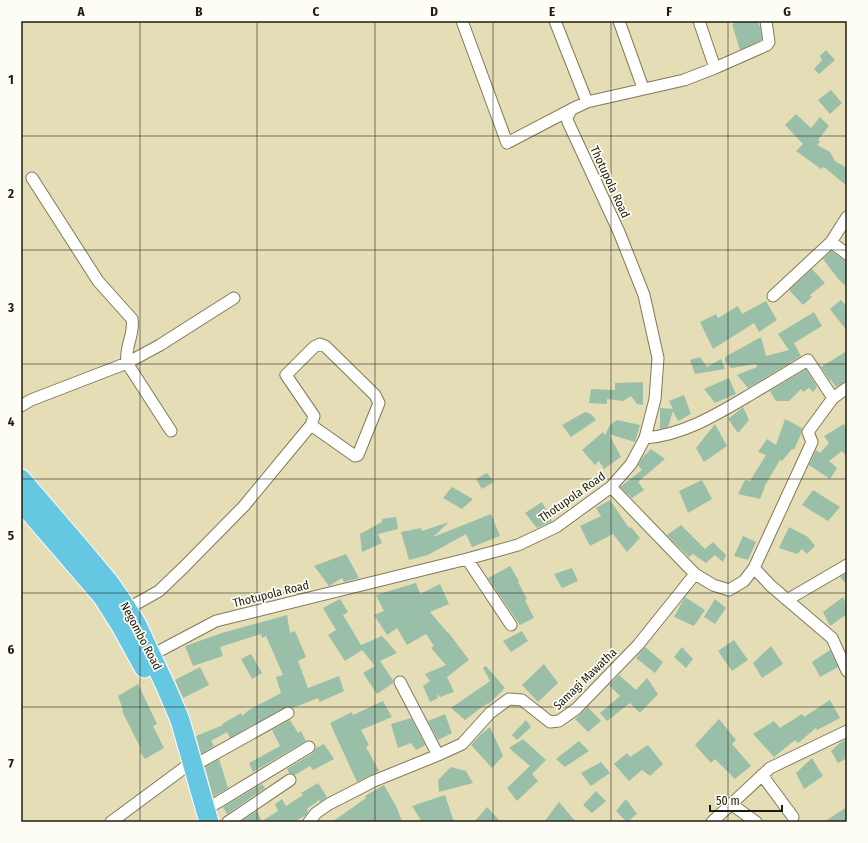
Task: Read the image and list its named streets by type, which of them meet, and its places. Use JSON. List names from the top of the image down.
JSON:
{
  "streets": {
    "highway": ["Negombo Road"],
    "street": ["Thotupola Road", "Samagi Mawatha"]
  },
  "crossings": [
    ["Thotupola Road", "Negombo Road"]
  ],
  "scale_bar": "50 m",
  "grid": {
    "columns": [
      "A",
      "B",
      "C",
      "D",
      "E",
      "F",
      "G"
    ],
    "rows": [
      "1",
      "2",
      "3",
      "4",
      "5",
      "6",
      "7"
    ]
  }
}
